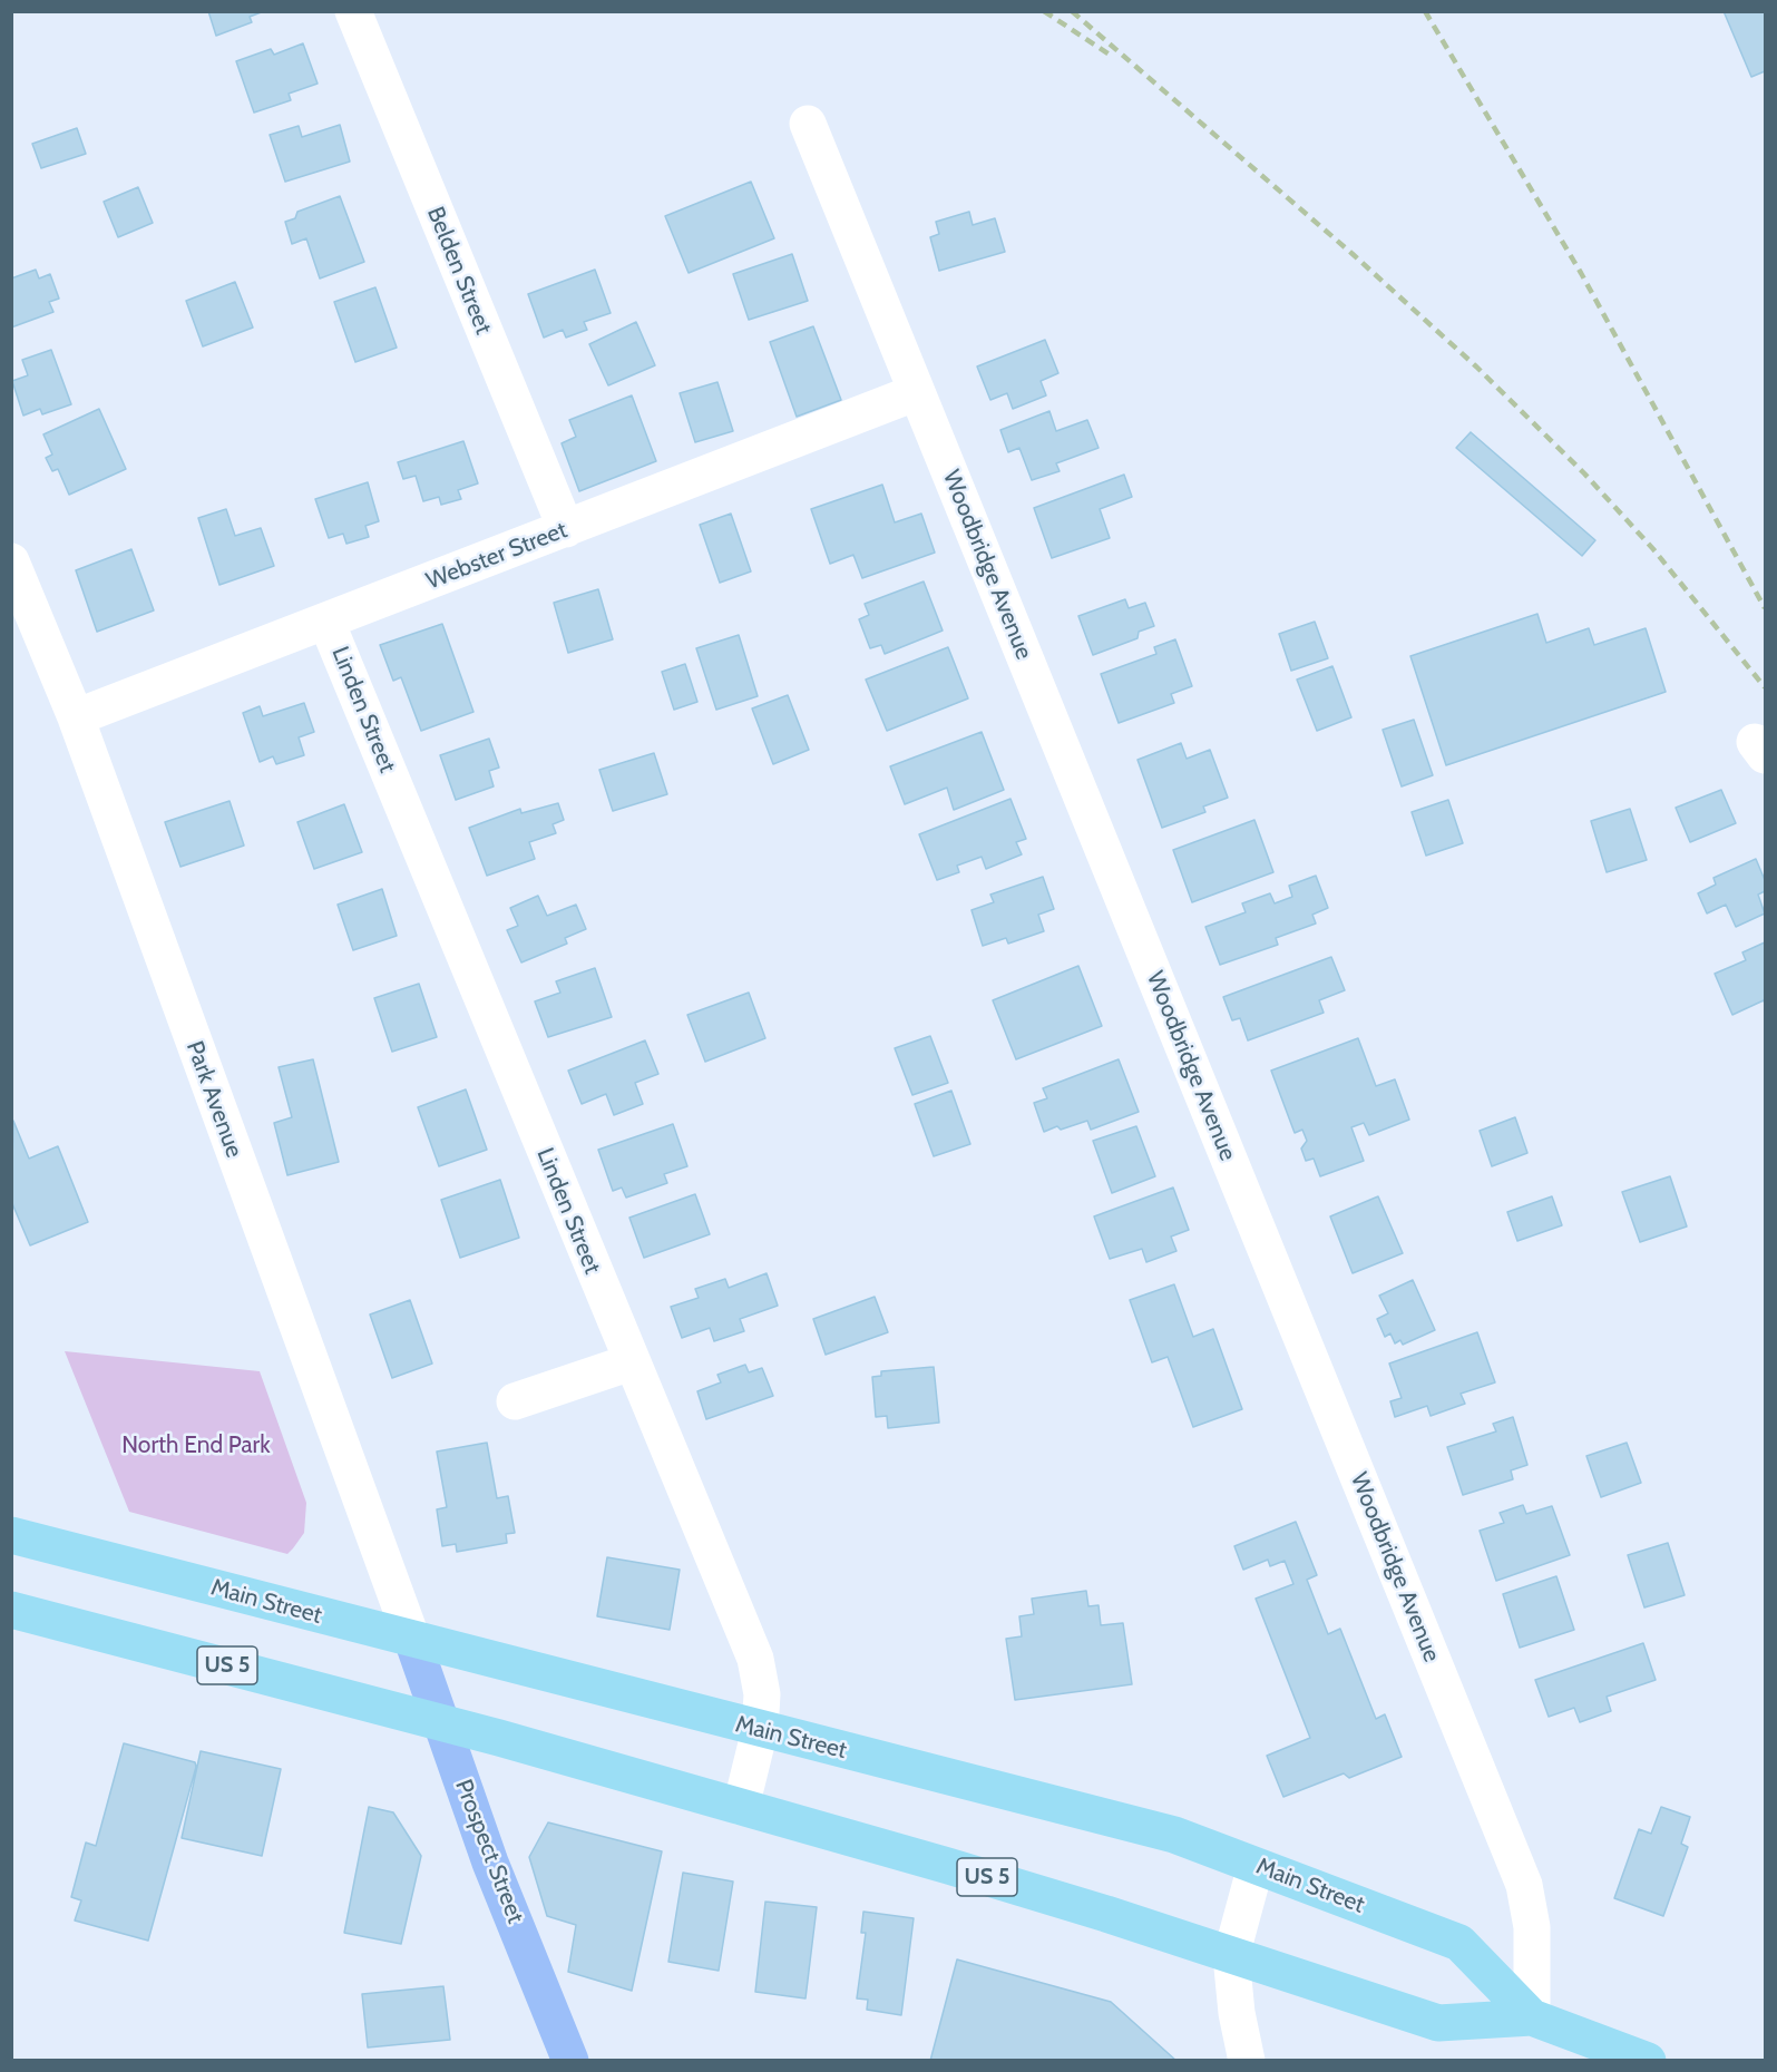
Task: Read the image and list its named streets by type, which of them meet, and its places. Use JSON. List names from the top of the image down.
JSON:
{
  "streets": {
    "highway": ["Main Street", "US 5"],
    "main road": ["Prospect Street"],
    "street": [
      "Belden Street",
      "Webster Street",
      "Woodbridge Avenue",
      "Linden Street",
      "Park Avenue"
    ]
  },
  "crossings": [
    ["Belden Street", "Webster Street"],
    ["Webster Street", "Woodbridge Avenue"],
    ["Webster Street", "Linden Street"],
    ["Webster Street", "Park Avenue"],
    ["Woodbridge Avenue", "Main Street"],
    ["Linden Street", "Main Street"],
    ["Park Avenue", "Main Street"],
    ["Park Avenue", "Prospect Street"],
    ["Main Street", "Prospect Street"]
  ],
  "parks": ["North End Park"]
}
